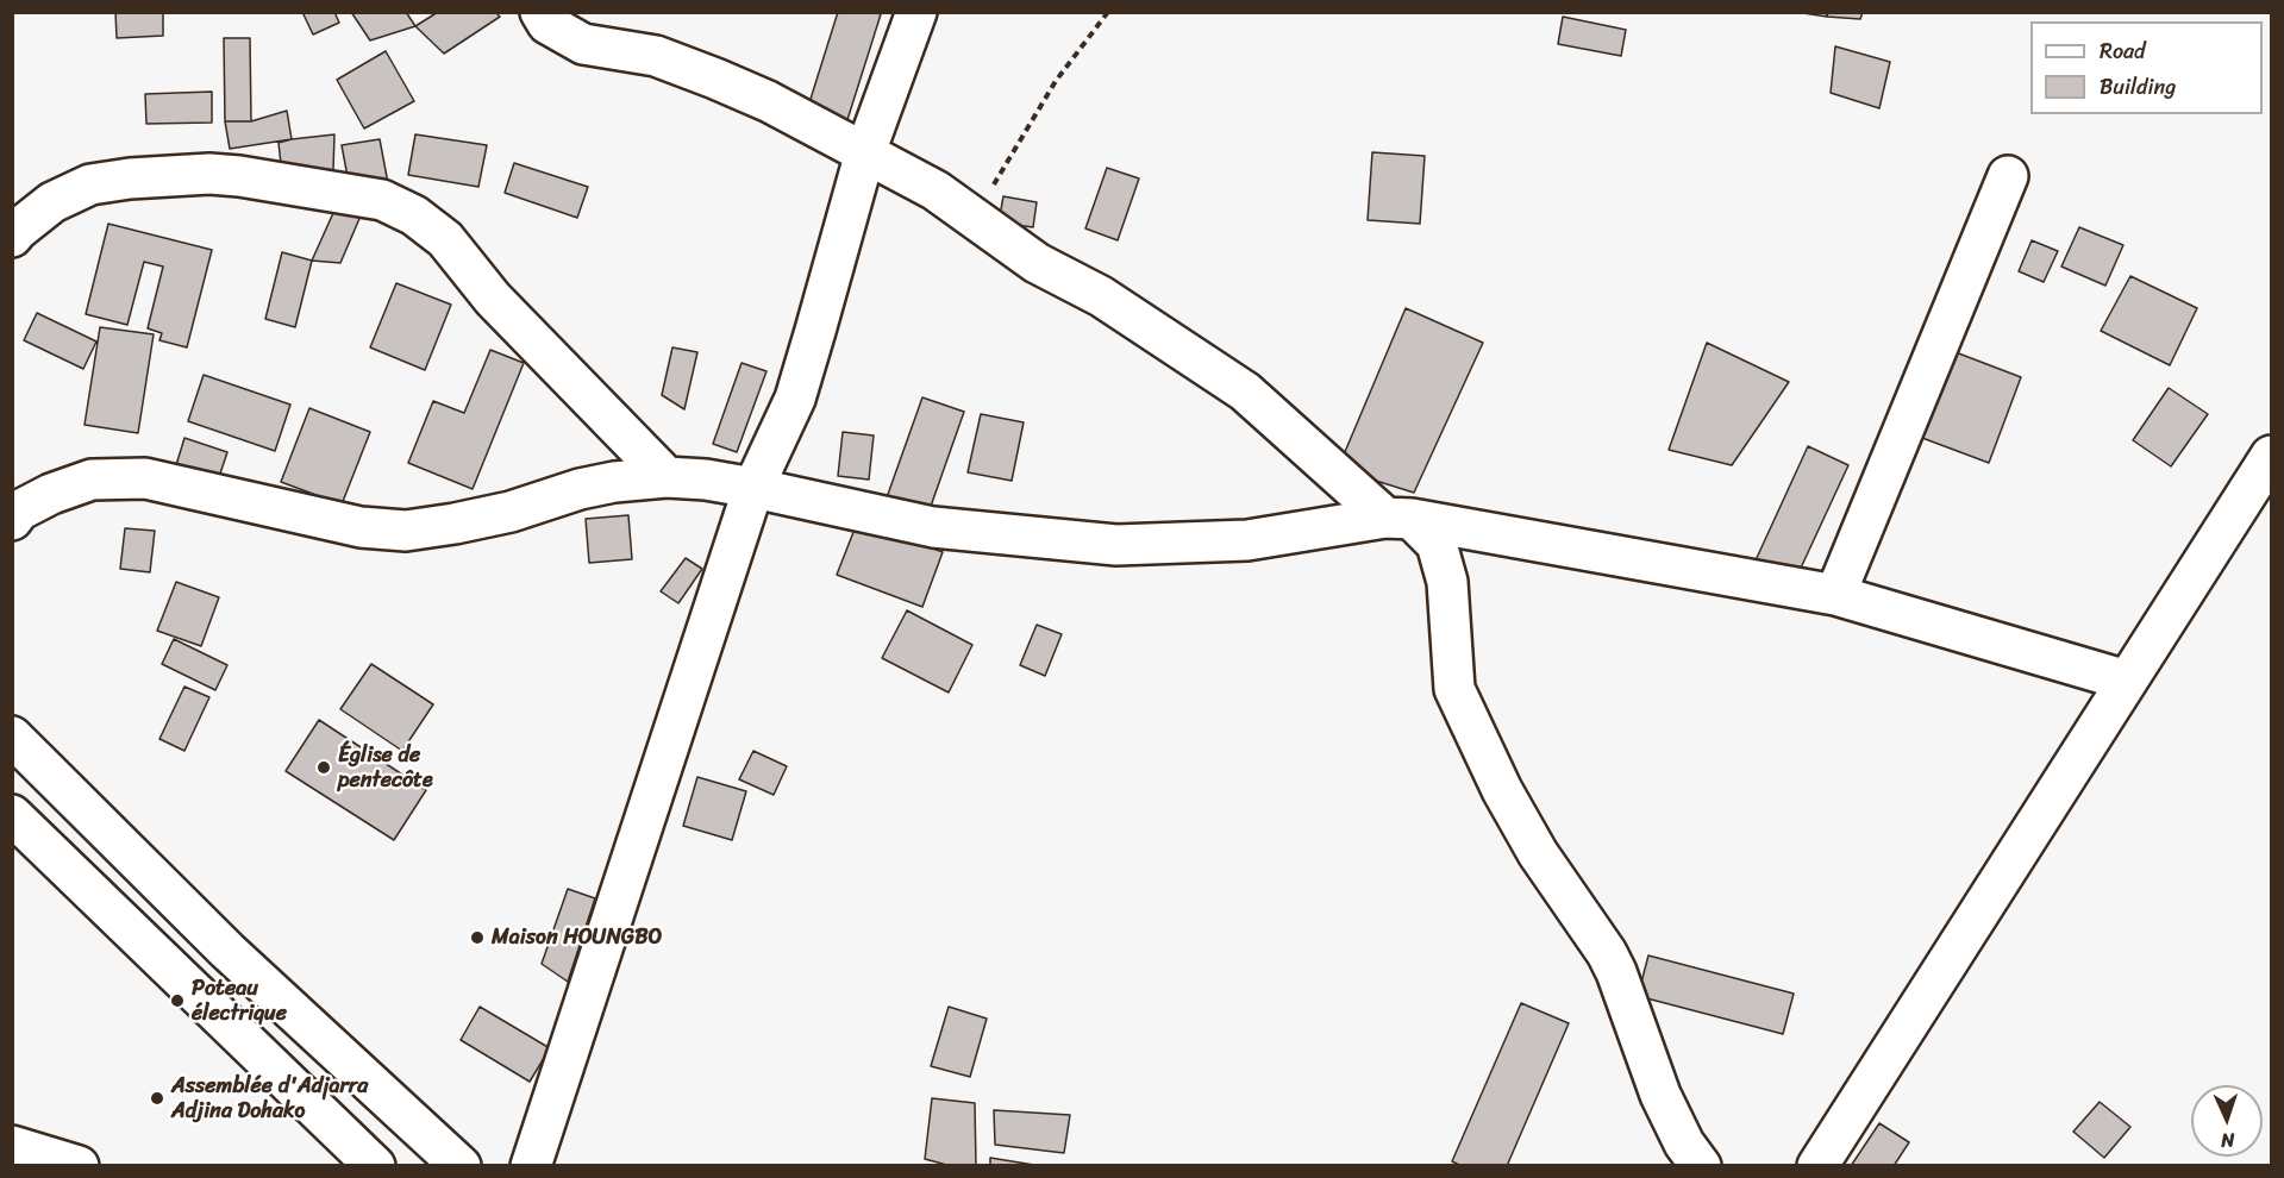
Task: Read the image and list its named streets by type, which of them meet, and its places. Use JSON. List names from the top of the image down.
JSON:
{
  "places": [
    "Église de pentecôte",
    "Maison HOUNGBO",
    "Poteau électrique",
    "Assemblée d'Adjarra Adjina Dohako"
  ],
  "legend": ["Road", "Building"],
  "north": "bottom"
}
